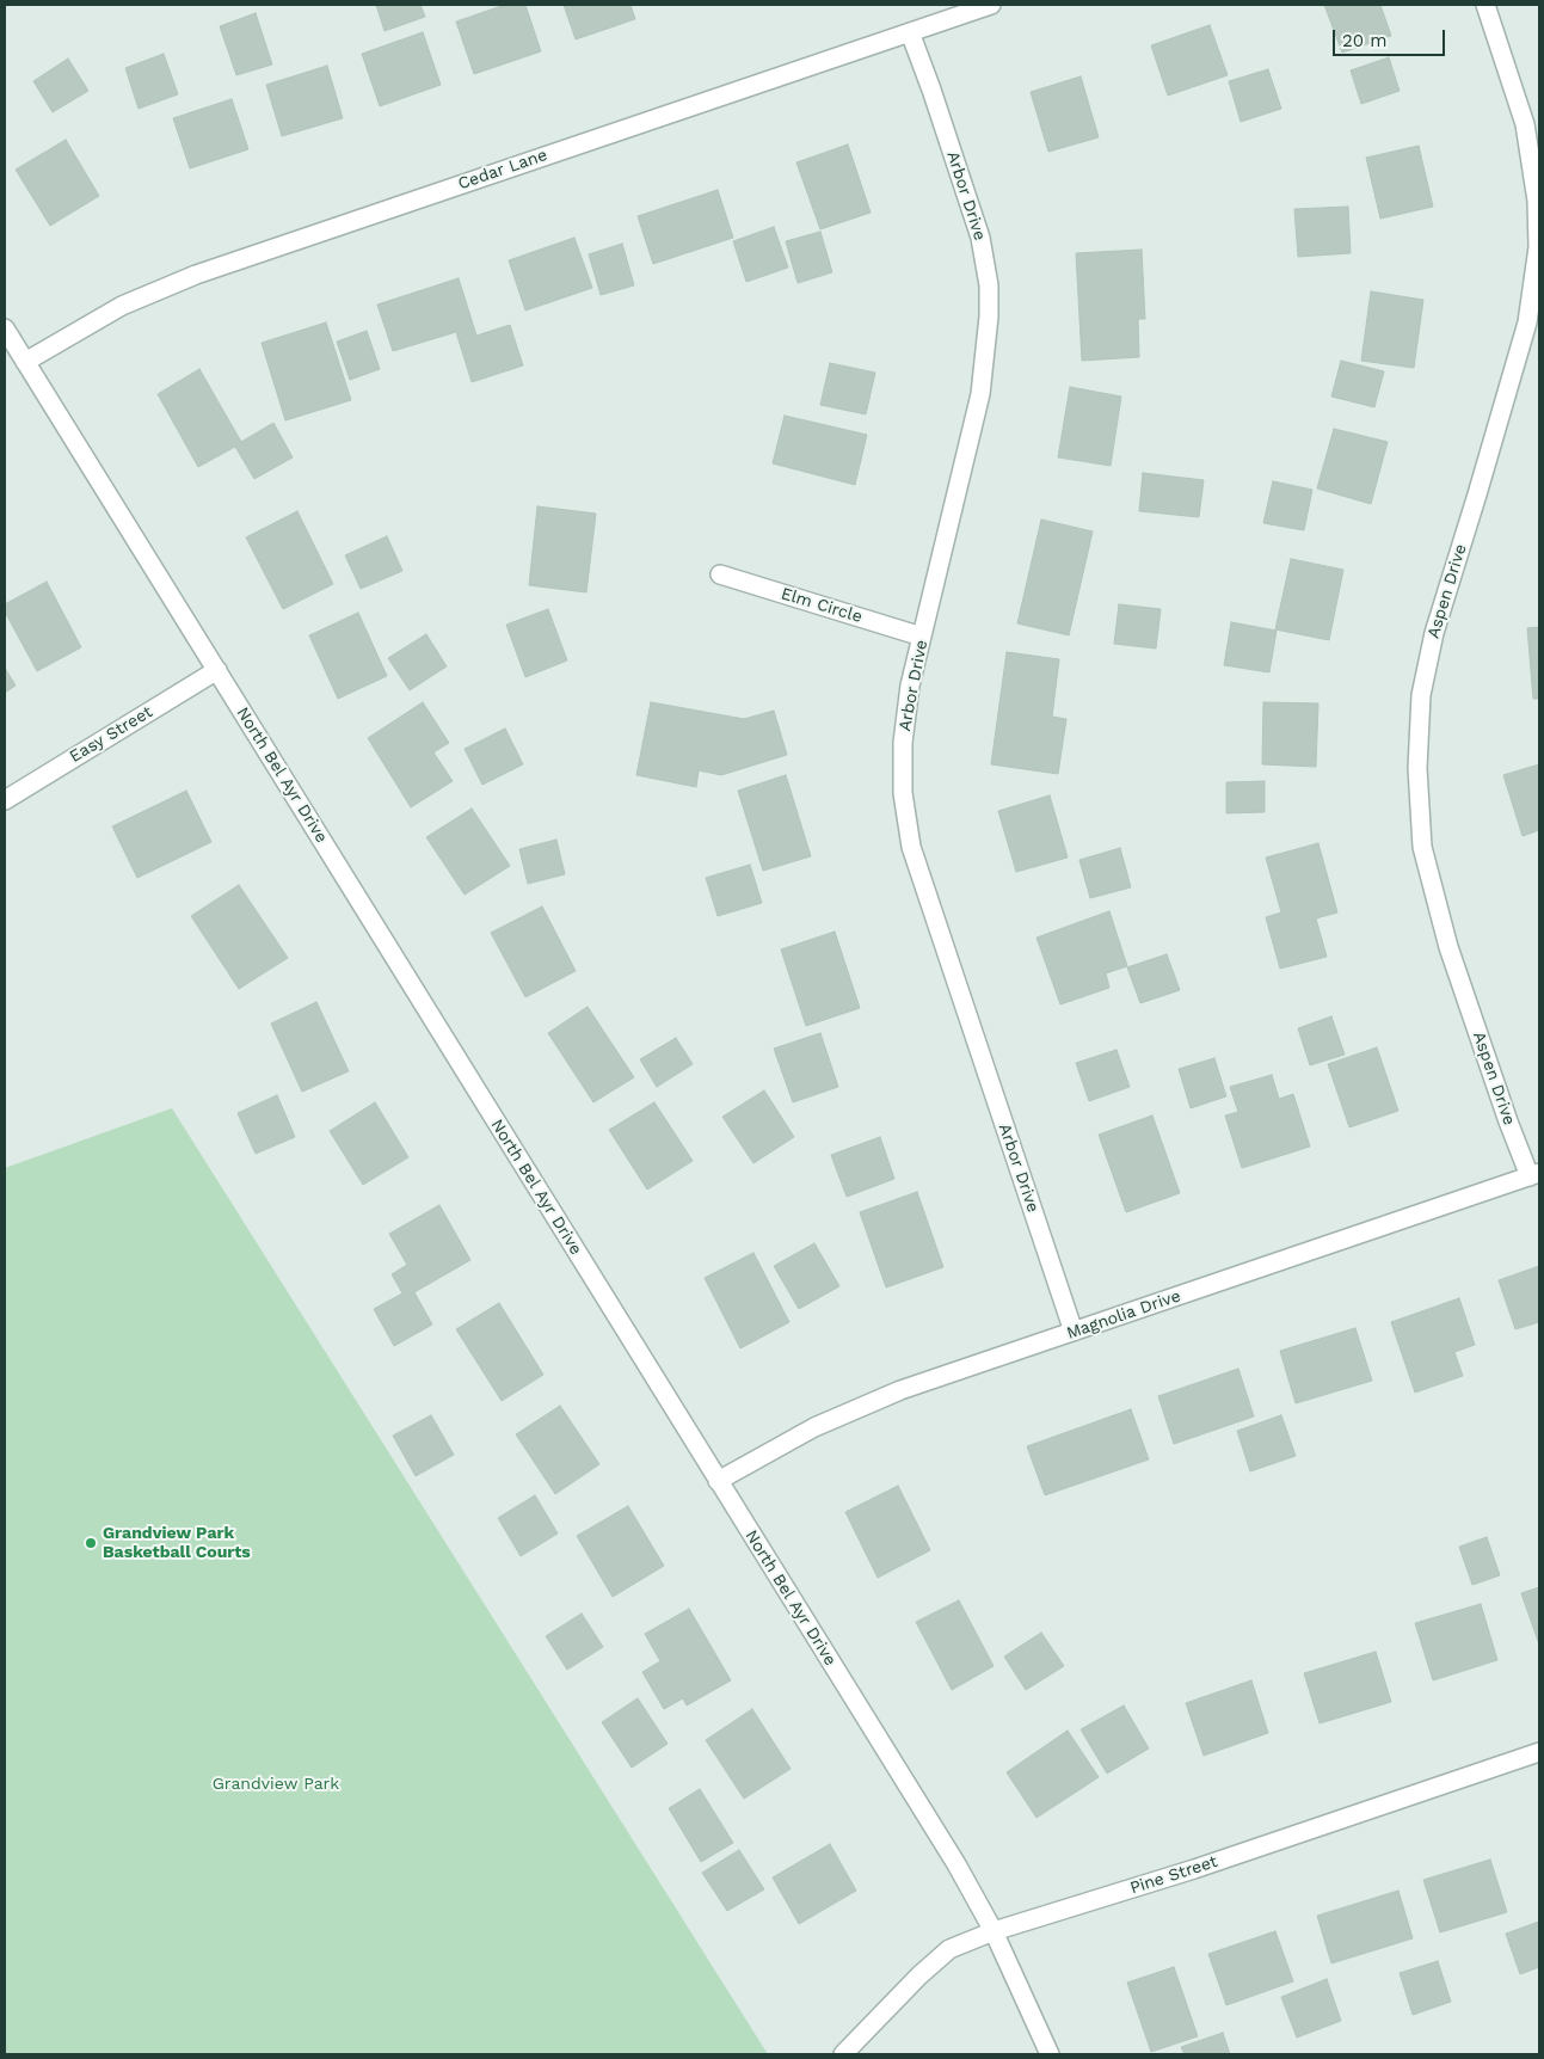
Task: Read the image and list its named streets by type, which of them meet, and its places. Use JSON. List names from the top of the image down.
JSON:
{
  "streets": {
    "street": [
      "Cedar Lane",
      "Arbor Drive",
      "Aspen Drive",
      "Elm Circle",
      "Easy Street",
      "North Bel Ayr Drive",
      "Magnolia Drive",
      "Pine Street"
    ]
  },
  "crossings": [
    ["Cedar Lane", "Arbor Drive"],
    ["Cedar Lane", "North Bel Ayr Drive"],
    ["Arbor Drive", "Elm Circle"],
    ["Arbor Drive", "Magnolia Drive"],
    ["Aspen Drive", "Magnolia Drive"],
    ["Easy Street", "North Bel Ayr Drive"],
    ["North Bel Ayr Drive", "Magnolia Drive"],
    ["North Bel Ayr Drive", "Pine Street"]
  ],
  "parks": ["Grandview Park"],
  "places": ["Grandview Park Basketball Courts"],
  "scale_bar": "20 m"
}
